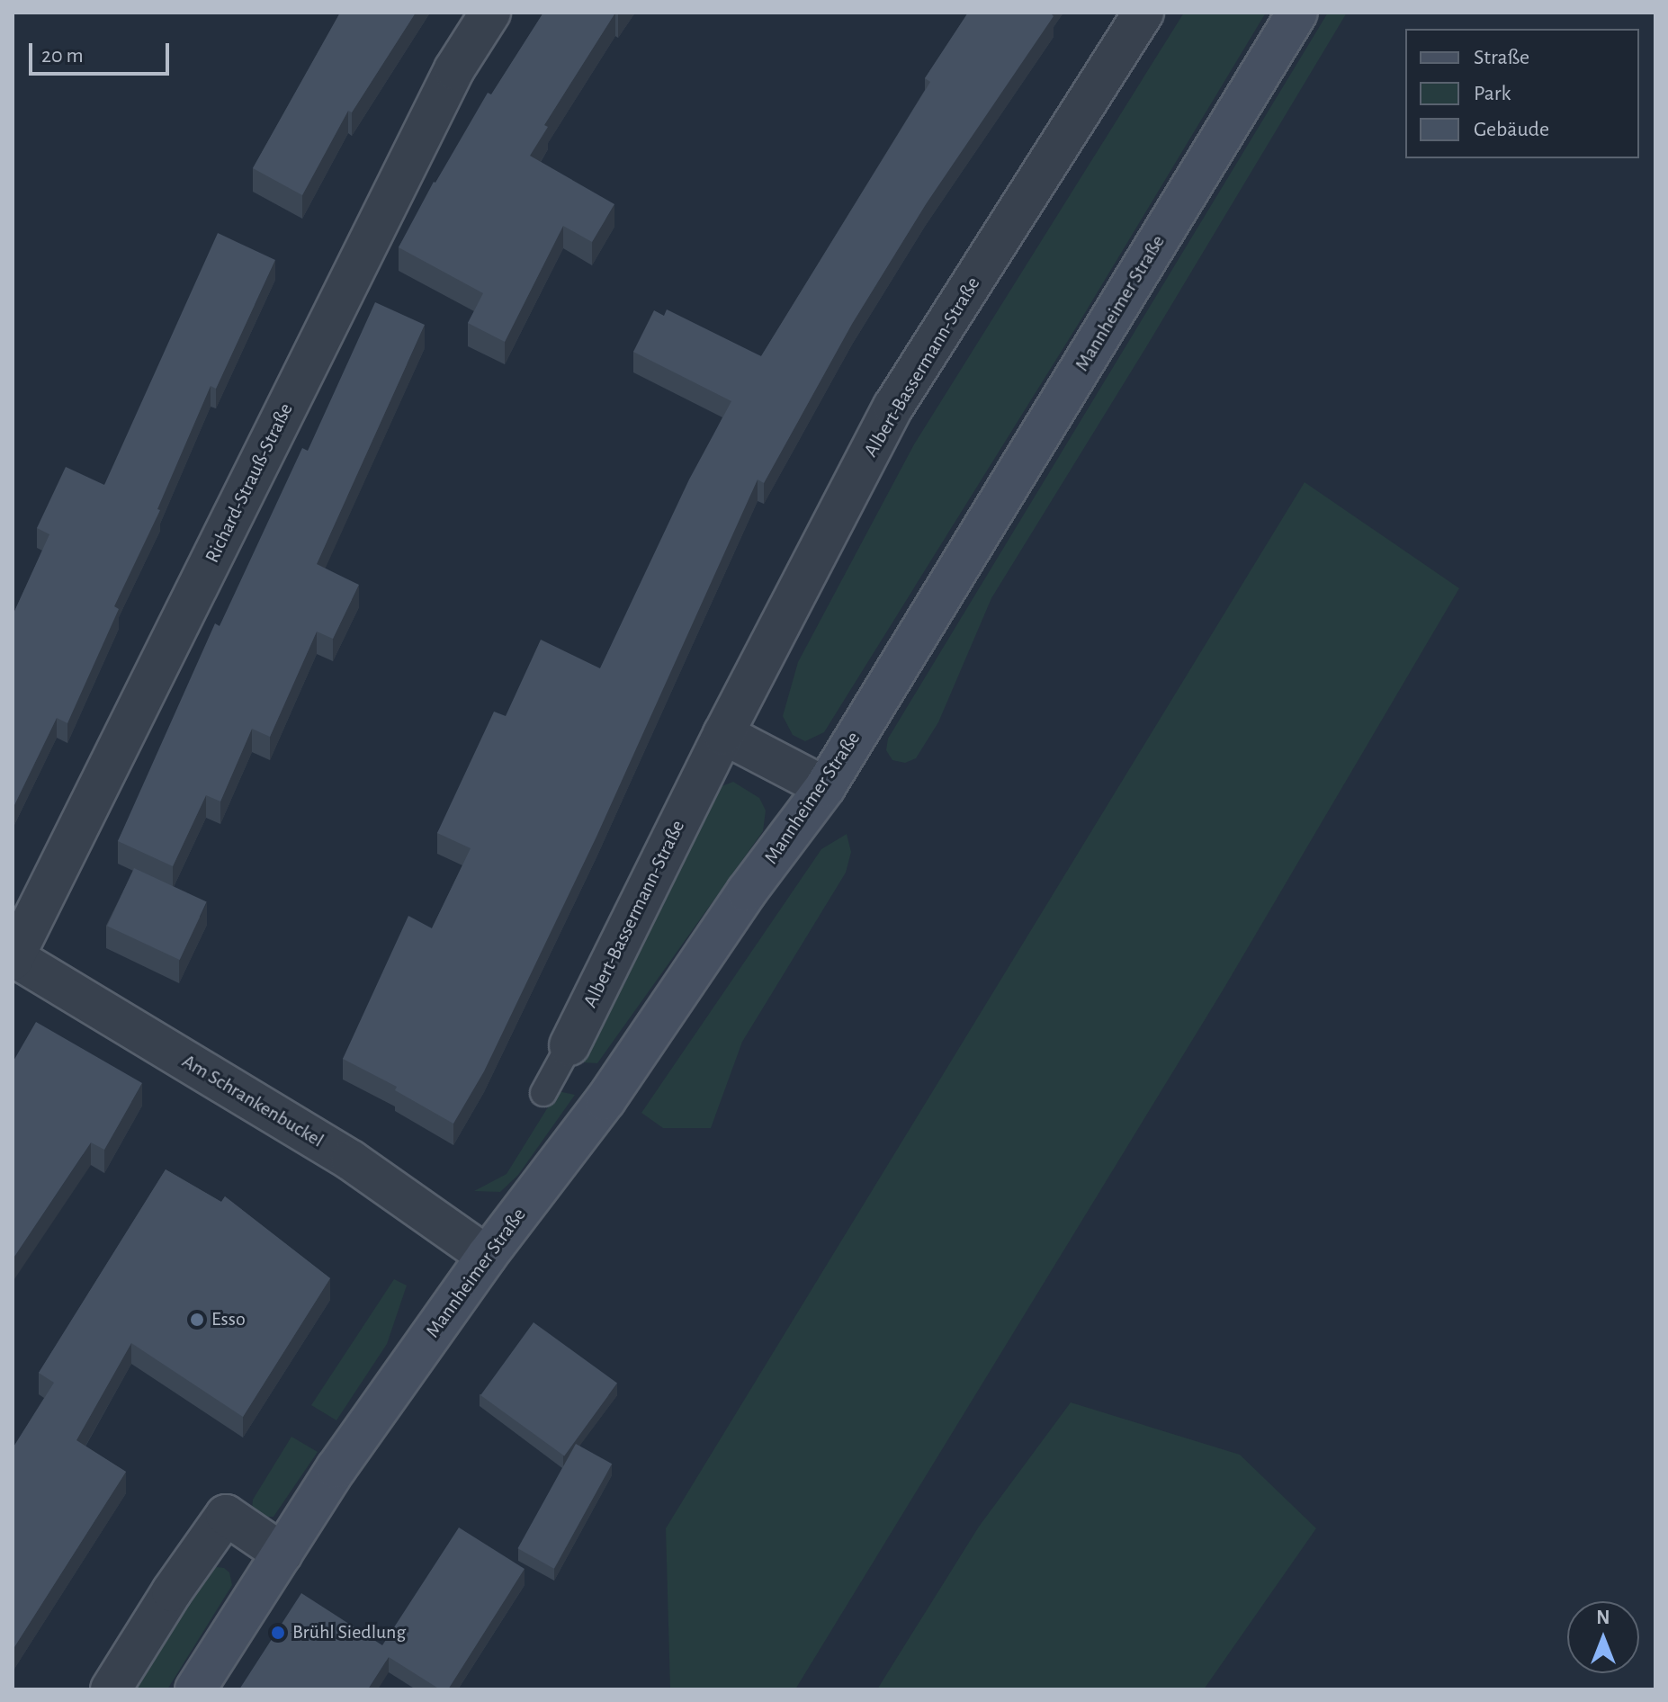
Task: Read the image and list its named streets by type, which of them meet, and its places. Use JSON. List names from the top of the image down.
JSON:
{
  "streets": {
    "main road": ["Mannheimer Straße"],
    "street": ["Albert-Bassermann-Straße", "Richard-Strauß-Straße", "Am Schrankenbuckel"]
  },
  "crossings": [
    ["Mannheimer Straße", "Am Schrankenbuckel"],
    ["Richard-Strauß-Straße", "Am Schrankenbuckel"]
  ],
  "places": ["Esso", "Brühl Siedlung"],
  "legend": ["Straße", "Park", "Gebäude"],
  "scale_bar": "20 m",
  "north": "top"
}
